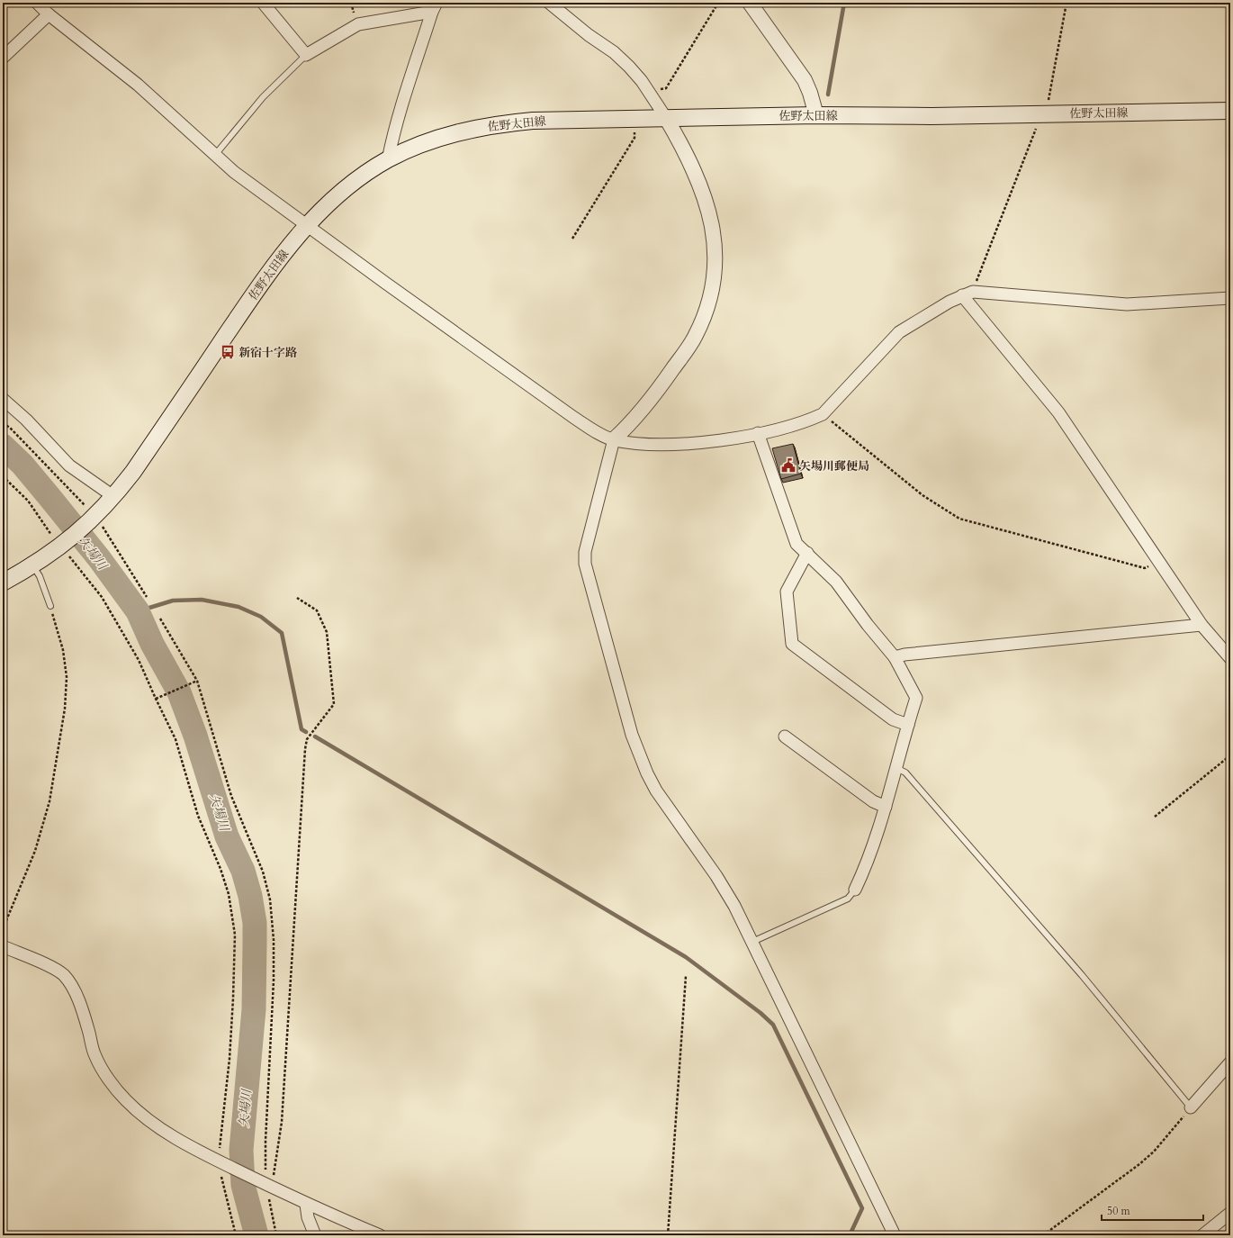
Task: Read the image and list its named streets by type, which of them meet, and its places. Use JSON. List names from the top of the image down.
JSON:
{
  "streets": {
    "main road": ["佐野太田線"]
  },
  "water": ["矢場川"],
  "places": {
    "bus stop": ["新宿十字路"],
    "public building": ["矢場川郵便局"]
  },
  "scale_bar": "50 m"
}
